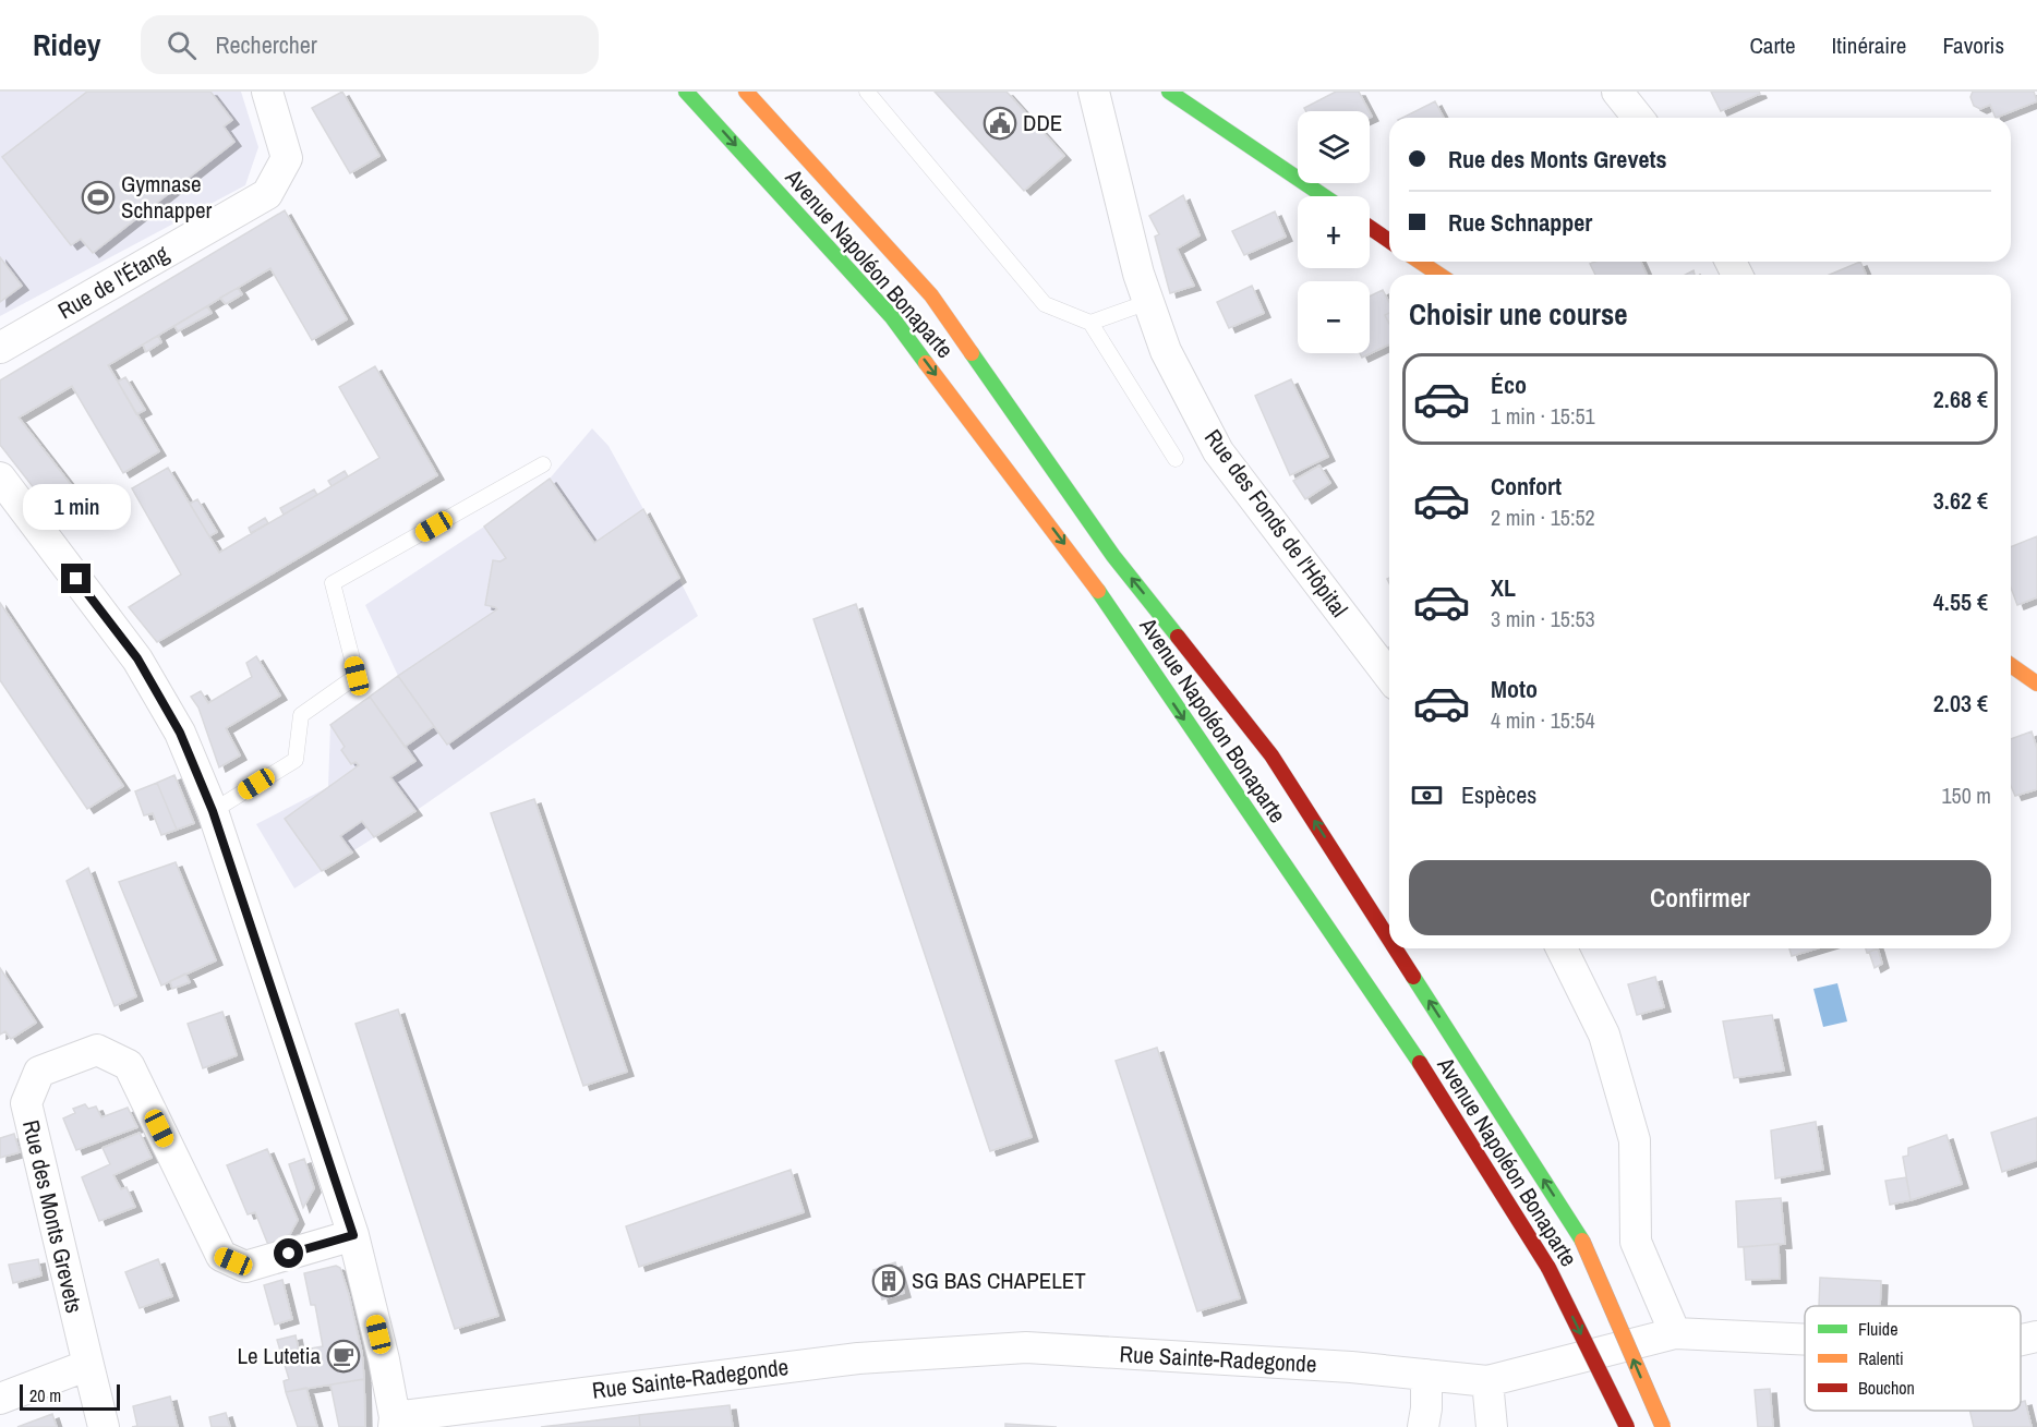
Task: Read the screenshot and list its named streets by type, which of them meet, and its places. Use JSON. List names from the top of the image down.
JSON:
{
  "streets": {
    "main road": ["Avenue Napoléon Bonaparte"],
    "street": [
      "Rue de l'Étang",
      "Rue des Fonds de l'Hôpital",
      "Rue des Monts Grevets",
      "Rue Sainte-Radegonde"
    ]
  },
  "places": {
    "public building": ["DDE"],
    "sports": ["Gymnase Schnapper"],
    "building": ["SG BAS CHAPELET"],
    "cafe": ["Le Lutetia"]
  },
  "legend": ["Fluide", "Ralenti", "Bouchon"],
  "scale_bar": "20 m",
  "page": {
    "header": "Ridey",
    "search": "Rechercher",
    "nav": ["Carte", "Itinéraire", "Favoris"],
    "map_buttons": ["+", "−"],
    "banner": ["Rue des Monts Grevets", "Rue Schnapper"],
    "heading": "Choisir une course",
    "list": [
      {
        "name": "Éco",
        "note": "1 min · 15:51",
        "value": "2.68 €"
      },
      {
        "name": "Confort",
        "note": "2 min · 15:52",
        "value": "3.62 €"
      },
      {
        "name": "XL",
        "note": "3 min · 15:53",
        "value": "4.55 €"
      },
      {
        "name": "Moto",
        "note": "4 min · 15:54",
        "value": "2.03 €"
      }
    ],
    "bubble": "1 min",
    "pay": ["Espèces", "150 m"],
    "buttons": "Confirmer",
    "scale": "20 m"
  }
}
